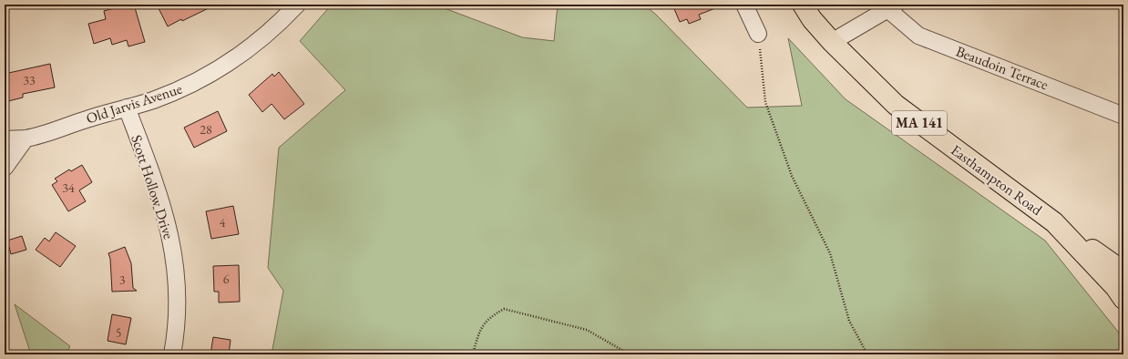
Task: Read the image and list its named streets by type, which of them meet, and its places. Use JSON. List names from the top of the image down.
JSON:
{
  "streets": {
    "main road": ["MA 141", "Easthampton Road"],
    "street": ["Beaudoin Terrace", "Old Jarvis Avenue", "Scott Hollow Drive"]
  },
  "crossings": [
    ["Old Jarvis Avenue", "Scott Hollow Drive"],
    ["MA 141", "Easthampton Road"]
  ],
  "house_numbers": [
    "33",
    "28",
    "34",
    "4",
    "6",
    "3",
    "5"
  ]
}
